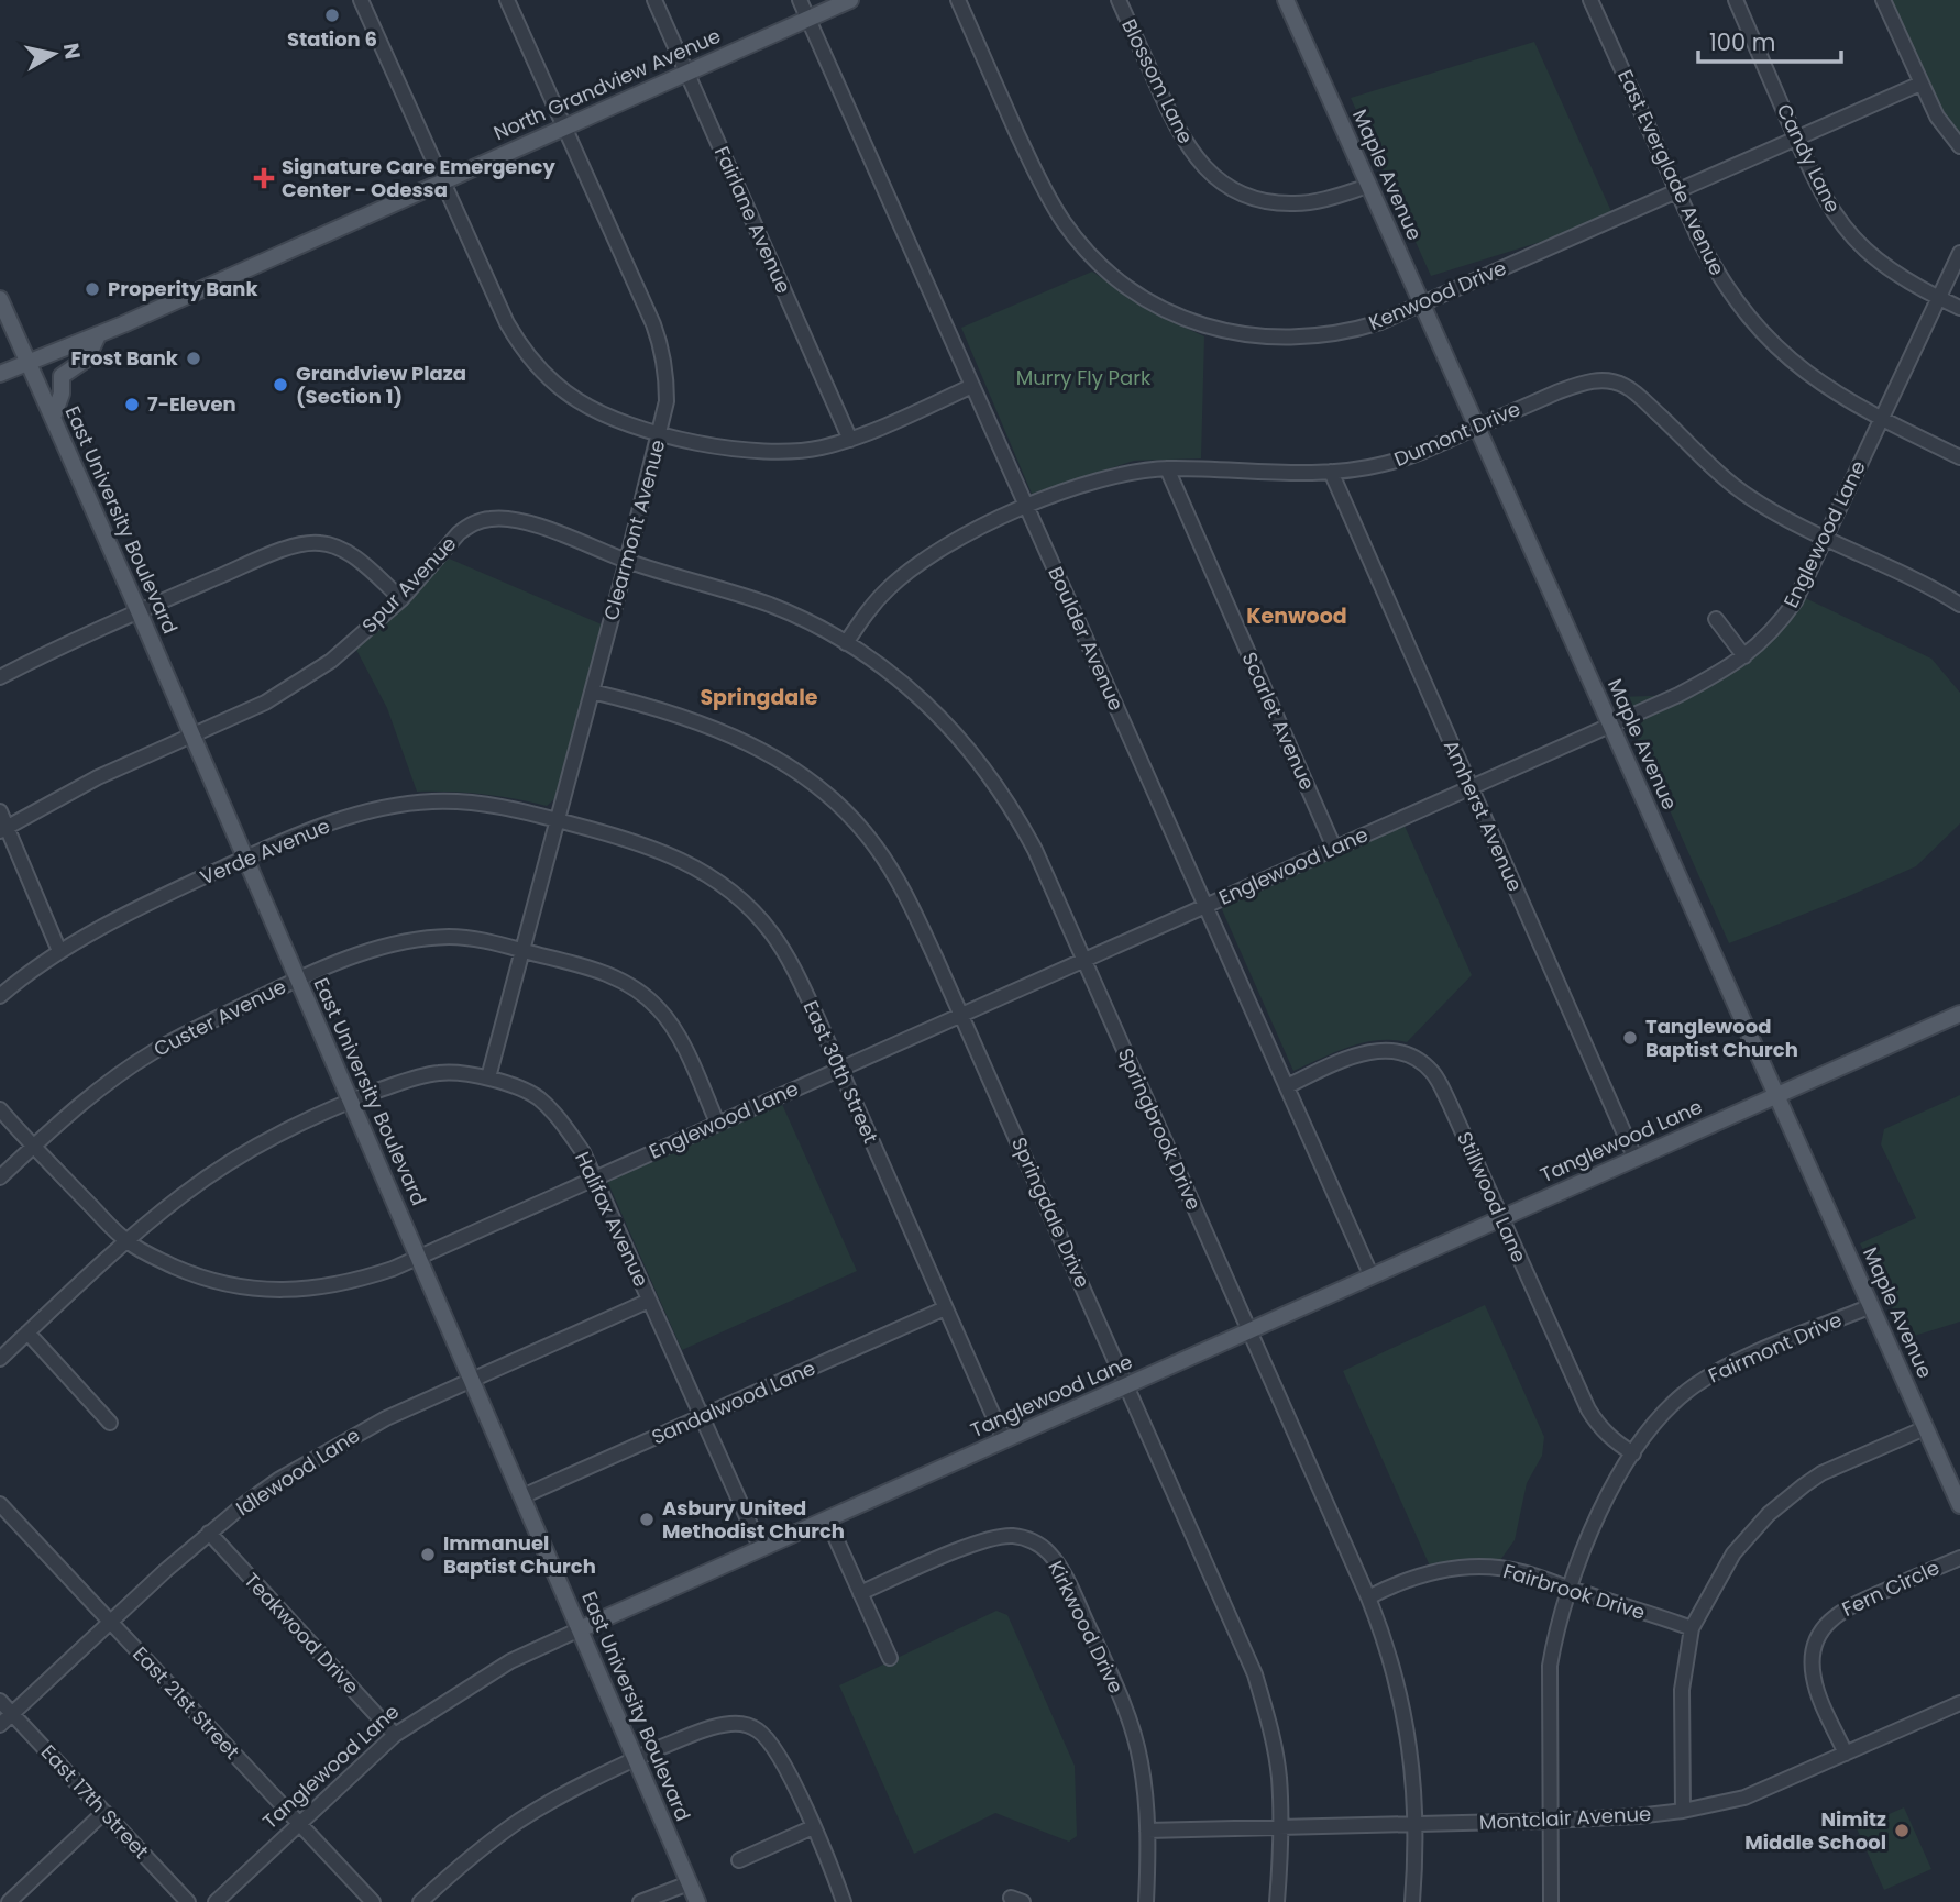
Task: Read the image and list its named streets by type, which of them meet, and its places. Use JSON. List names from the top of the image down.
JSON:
{
  "streets": {
    "main road": [
      "North Grandview Avenue",
      "Maple Avenue",
      "East University Boulevard",
      "Tanglewood Lane"
    ],
    "street": [
      "Blossom Lane",
      "Candy Lane",
      "East Everglade Avenue",
      "Fairlane Avenue",
      "Kenwood Drive",
      "Dumont Drive",
      "Clearmont Avenue",
      "Englewood Lane",
      "Spur Avenue",
      "Boulder Avenue",
      "Scarlet Avenue",
      "Amherst Avenue",
      "Verde Avenue",
      "Custer Avenue",
      "East 30th Street",
      "Springbrook Drive",
      "Stillwood Lane",
      "Springdale Drive",
      "Halifax Avenue",
      "Fairmont Drive",
      "Sandalwood Lane",
      "Idlewood Lane",
      "Fern Circle",
      "Fairbrook Drive",
      "Kirkwood Drive",
      "Teakwood Drive",
      "East 21st Street",
      "East 17th Street",
      "Montclair Avenue"
    ]
  },
  "crossings": [
    ["Blossom Lane", "Maple Avenue"],
    ["North Grandview Avenue", "Fairlane Avenue"],
    ["North Grandview Avenue", "East University Boulevard"],
    ["North Grandview Avenue", "Clearmont Avenue"],
    ["North Grandview Avenue", "Boulder Avenue"],
    ["Candy Lane", "Kenwood Drive"],
    ["Candy Lane", "Englewood Lane"],
    ["East Everglade Avenue", "Kenwood Drive"],
    ["East Everglade Avenue", "Englewood Lane"],
    ["Maple Avenue", "Kenwood Drive"],
    ["Maple Avenue", "Dumont Drive"],
    ["Maple Avenue", "Englewood Lane"],
    ["Maple Avenue", "Tanglewood Lane"],
    ["Maple Avenue", "Fairmont Drive"],
    ["Dumont Drive", "Englewood Lane"],
    ["Dumont Drive", "Boulder Avenue"],
    ["Dumont Drive", "Scarlet Avenue"],
    ["Dumont Drive", "Amherst Avenue"],
    ["Dumont Drive", "Springbrook Drive"],
    ["East University Boulevard", "Englewood Lane"],
    ["East University Boulevard", "Spur Avenue"],
    ["East University Boulevard", "Verde Avenue"],
    ["East University Boulevard", "Custer Avenue"],
    ["East University Boulevard", "Tanglewood Lane"],
    ["East University Boulevard", "Halifax Avenue"],
    ["East University Boulevard", "Sandalwood Lane"],
    ["East University Boulevard", "Idlewood Lane"],
    ["Clearmont Avenue", "Spur Avenue"],
    ["Clearmont Avenue", "Verde Avenue"],
    ["Clearmont Avenue", "Custer Avenue"],
    ["Clearmont Avenue", "East 30th Street"],
    ["Clearmont Avenue", "Springbrook Drive"],
    ["Clearmont Avenue", "Springdale Drive"],
    ["Clearmont Avenue", "Halifax Avenue"],
    ["Englewood Lane", "Boulder Avenue"],
    ["Englewood Lane", "Scarlet Avenue"],
    ["Englewood Lane", "Amherst Avenue"],
    ["Englewood Lane", "Custer Avenue"],
    ["Englewood Lane", "East 30th Street"],
    ["Englewood Lane", "Springbrook Drive"],
    ["Englewood Lane", "Springdale Drive"],
    ["Englewood Lane", "Halifax Avenue"],
    ["Spur Avenue", "Springbrook Drive"],
    ["Boulder Avenue", "Tanglewood Lane"],
    ["Boulder Avenue", "Stillwood Lane"],
    ["Amherst Avenue", "Tanglewood Lane"],
    ["Verde Avenue", "East 30th Street"],
    ["East 30th Street", "Tanglewood Lane"],
    ["East 30th Street", "Sandalwood Lane"],
    ["Springbrook Drive", "Tanglewood Lane"],
    ["Springbrook Drive", "Fairbrook Drive"],
    ["Springbrook Drive", "Montclair Avenue"],
    ["Tanglewood Lane", "Stillwood Lane"],
    ["Tanglewood Lane", "Springdale Drive"],
    ["Tanglewood Lane", "Halifax Avenue"],
    ["Tanglewood Lane", "Teakwood Drive"],
    ["Tanglewood Lane", "East 21st Street"],
    ["Stillwood Lane", "Fairmont Drive"],
    ["Springdale Drive", "Montclair Avenue"],
    ["Halifax Avenue", "Sandalwood Lane"],
    ["Halifax Avenue", "Idlewood Lane"],
    ["Fairmont Drive", "Fairbrook Drive"],
    ["Fairmont Drive", "Montclair Avenue"],
    ["Idlewood Lane", "Teakwood Drive"],
    ["Idlewood Lane", "East 21st Street"],
    ["Idlewood Lane", "East 17th Street"],
    ["Fern Circle", "Montclair Avenue"],
    ["Kirkwood Drive", "Montclair Avenue"]
  ],
  "districts": ["Kenwood", "Springdale"],
  "parks": ["Murry Fly Park"],
  "places": {
    "other": [
      "Station 6",
      "Properity Bank",
      "Frost Bank",
      "Grandview Plaza (Section 1)",
      "7-Eleven",
      "Tanglewood Baptist Church",
      "Asbury United Methodist Church",
      "Immanuel Baptist Church",
      "Nimitz Middle School"
    ],
    "health": ["Signature Care Emergency Center - Odessa"]
  },
  "scale_bar": "100 m",
  "north": "right"
}
